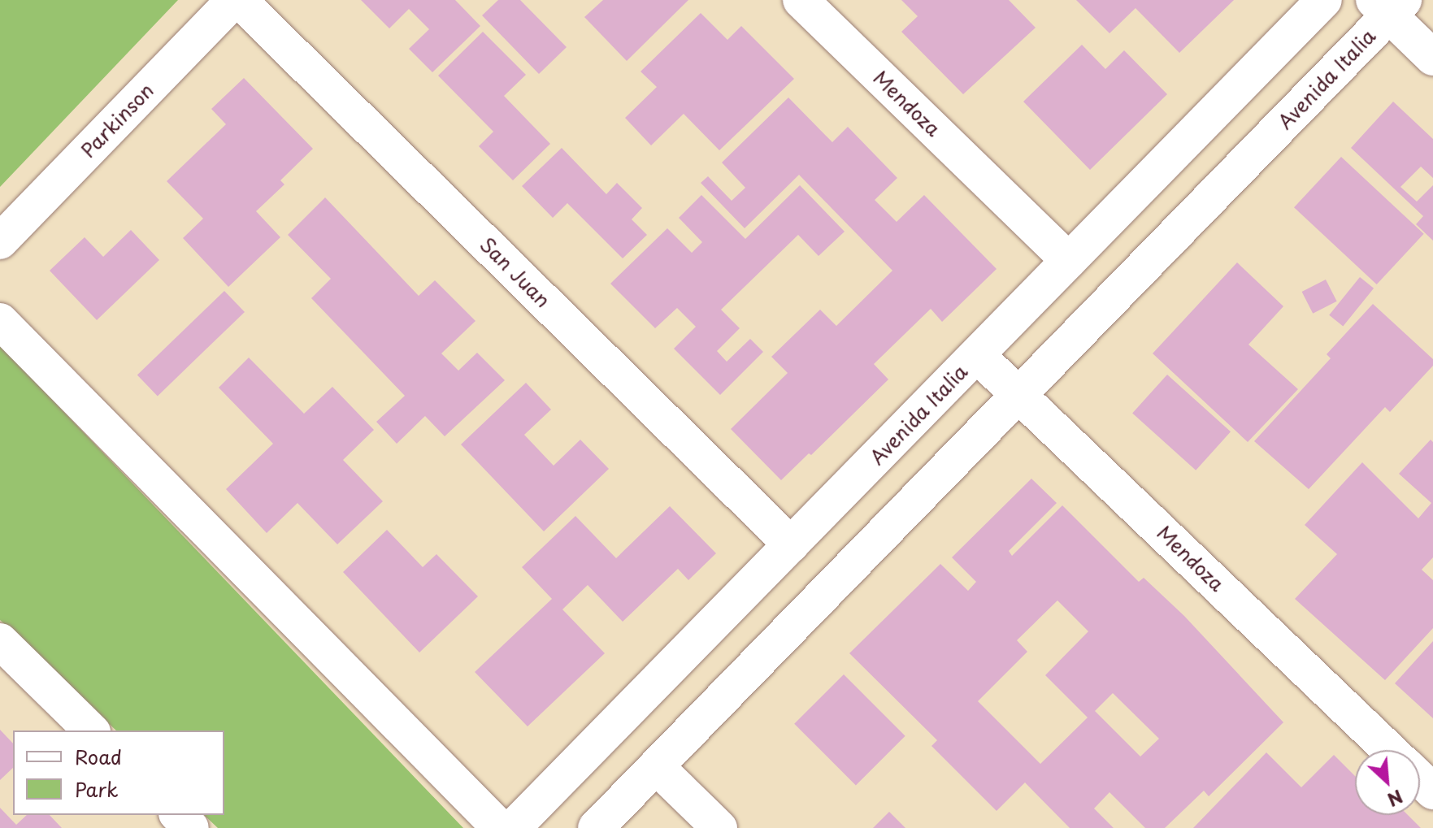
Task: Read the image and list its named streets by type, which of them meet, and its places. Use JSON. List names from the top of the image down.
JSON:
{
  "streets": {
    "street": [
      "Avenida Italia",
      "Mendoza",
      "Parkinson",
      "San Juan"
    ]
  },
  "crossings": [
    ["Avenida Italia", "Mendoza"],
    ["Avenida Italia", "San Juan"]
  ],
  "legend": ["Road", "Park"],
  "north": "bottom right"
}
